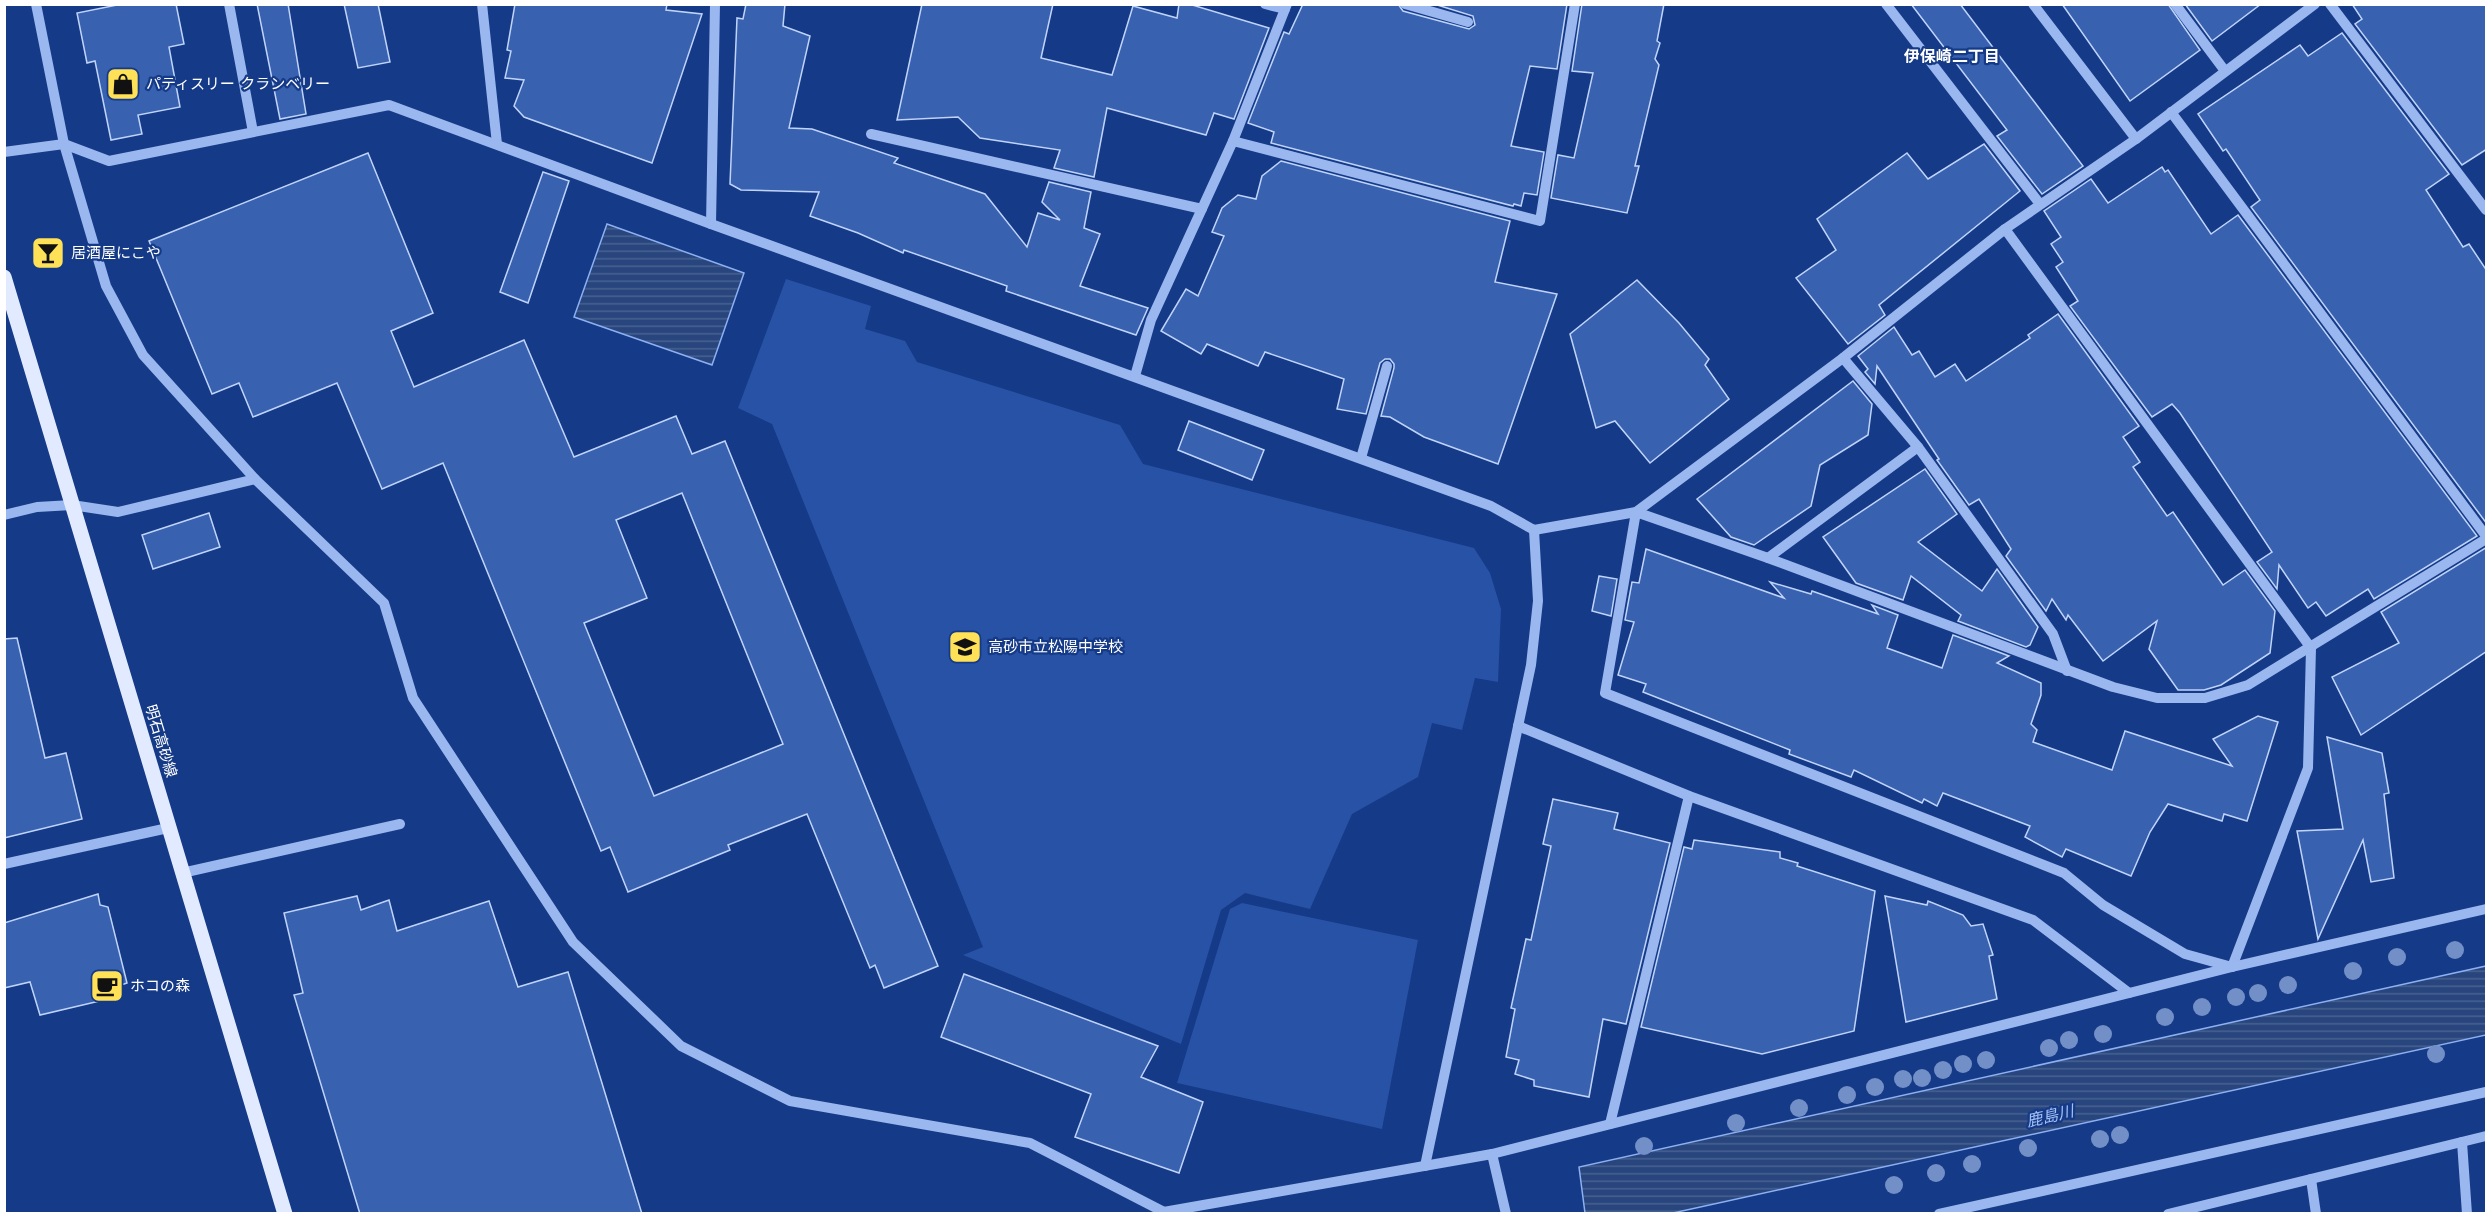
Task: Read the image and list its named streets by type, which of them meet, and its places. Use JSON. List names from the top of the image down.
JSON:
{
  "streets": {
    "main road": ["明石高砂線"]
  },
  "districts": ["伊保崎二丁目"],
  "water": ["鹿島川"],
  "places": {
    "shop": ["パティスリー クランベリー"],
    "bar": ["居酒屋にこや"],
    "school or university": ["高砂市立松陽中学校"],
    "cafe": ["ホコの森"]
  }
}
